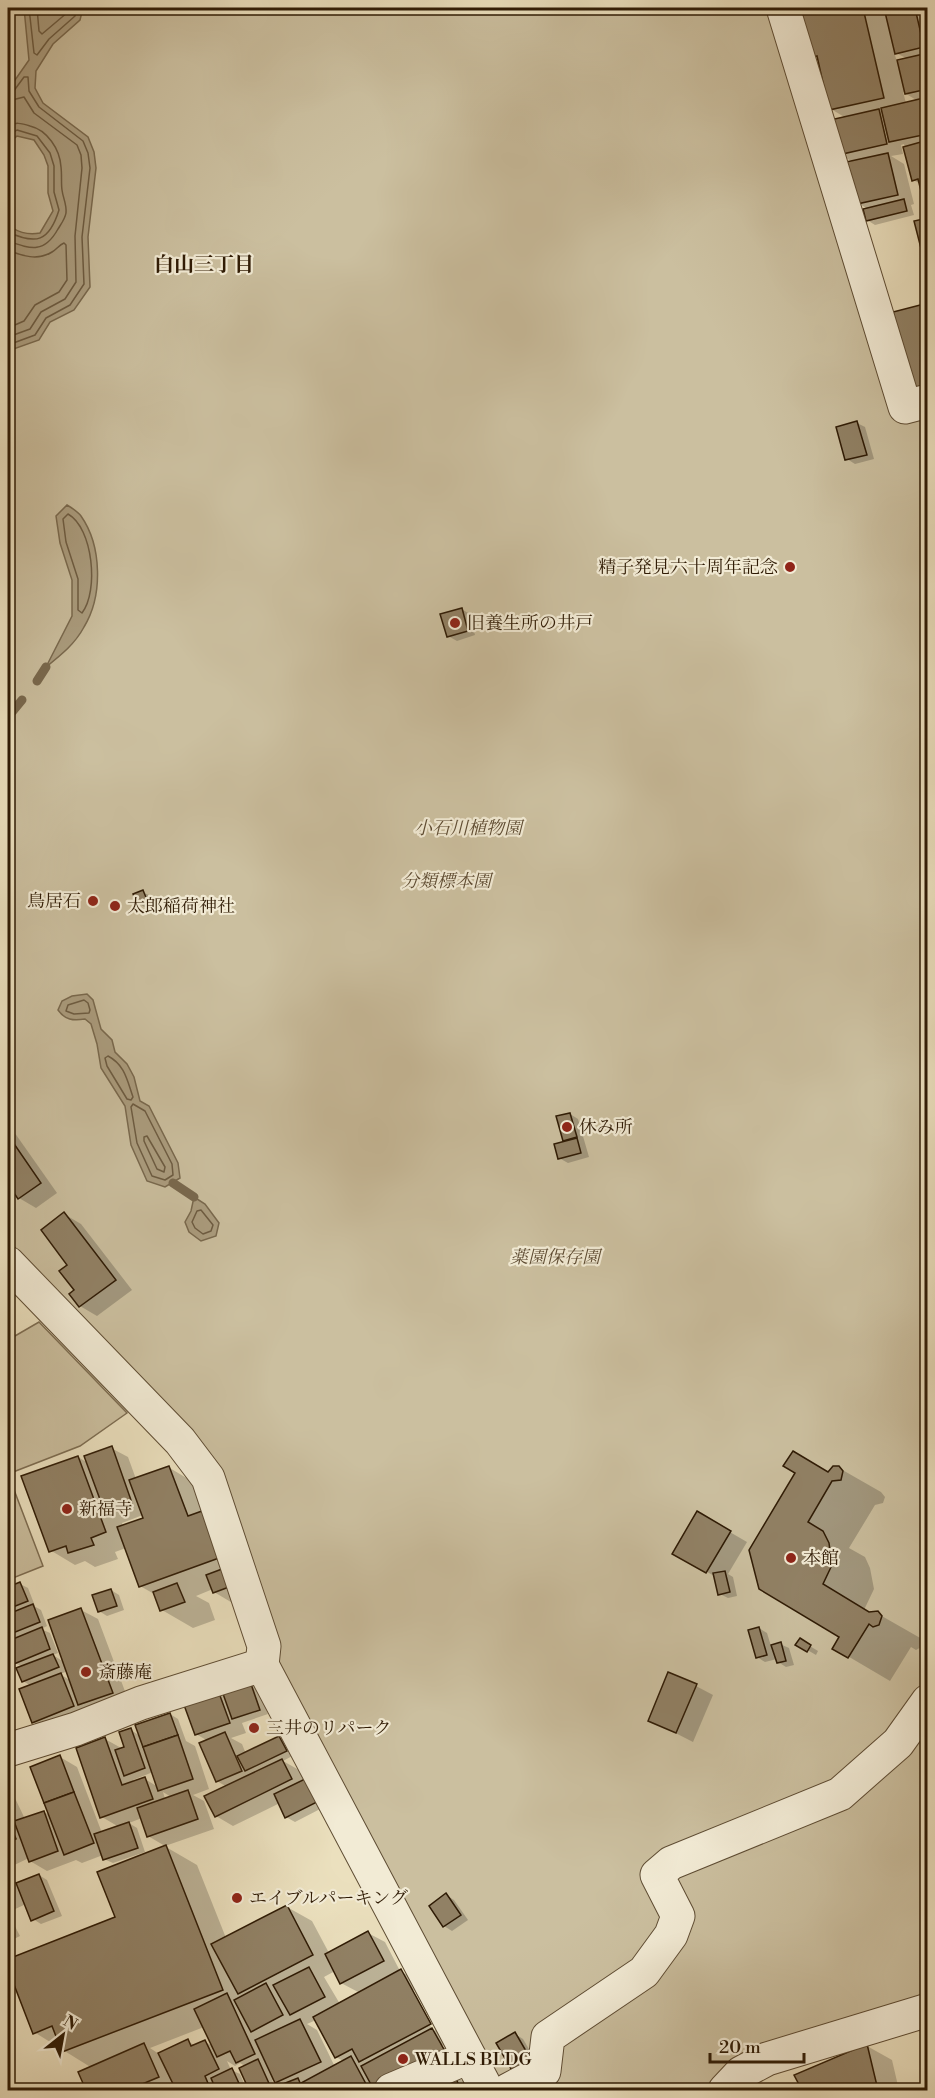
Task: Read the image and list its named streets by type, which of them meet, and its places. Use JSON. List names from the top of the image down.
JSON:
{
  "districts": ["白山三丁目"],
  "parks": ["小石川植物園", "分類標本園", "薬園保存園"],
  "places": [
    "精子発見六十周年記念",
    "旧養生所の井戸",
    "鳥居石",
    "太郎稲荷神社",
    "休み所",
    "新福寺",
    "本館",
    "斎藤庵",
    "三井のリパーク",
    "エイブルパーキング",
    "WALLS BLDG"
  ],
  "scale_bar": "20 m",
  "north": "top right"
}
